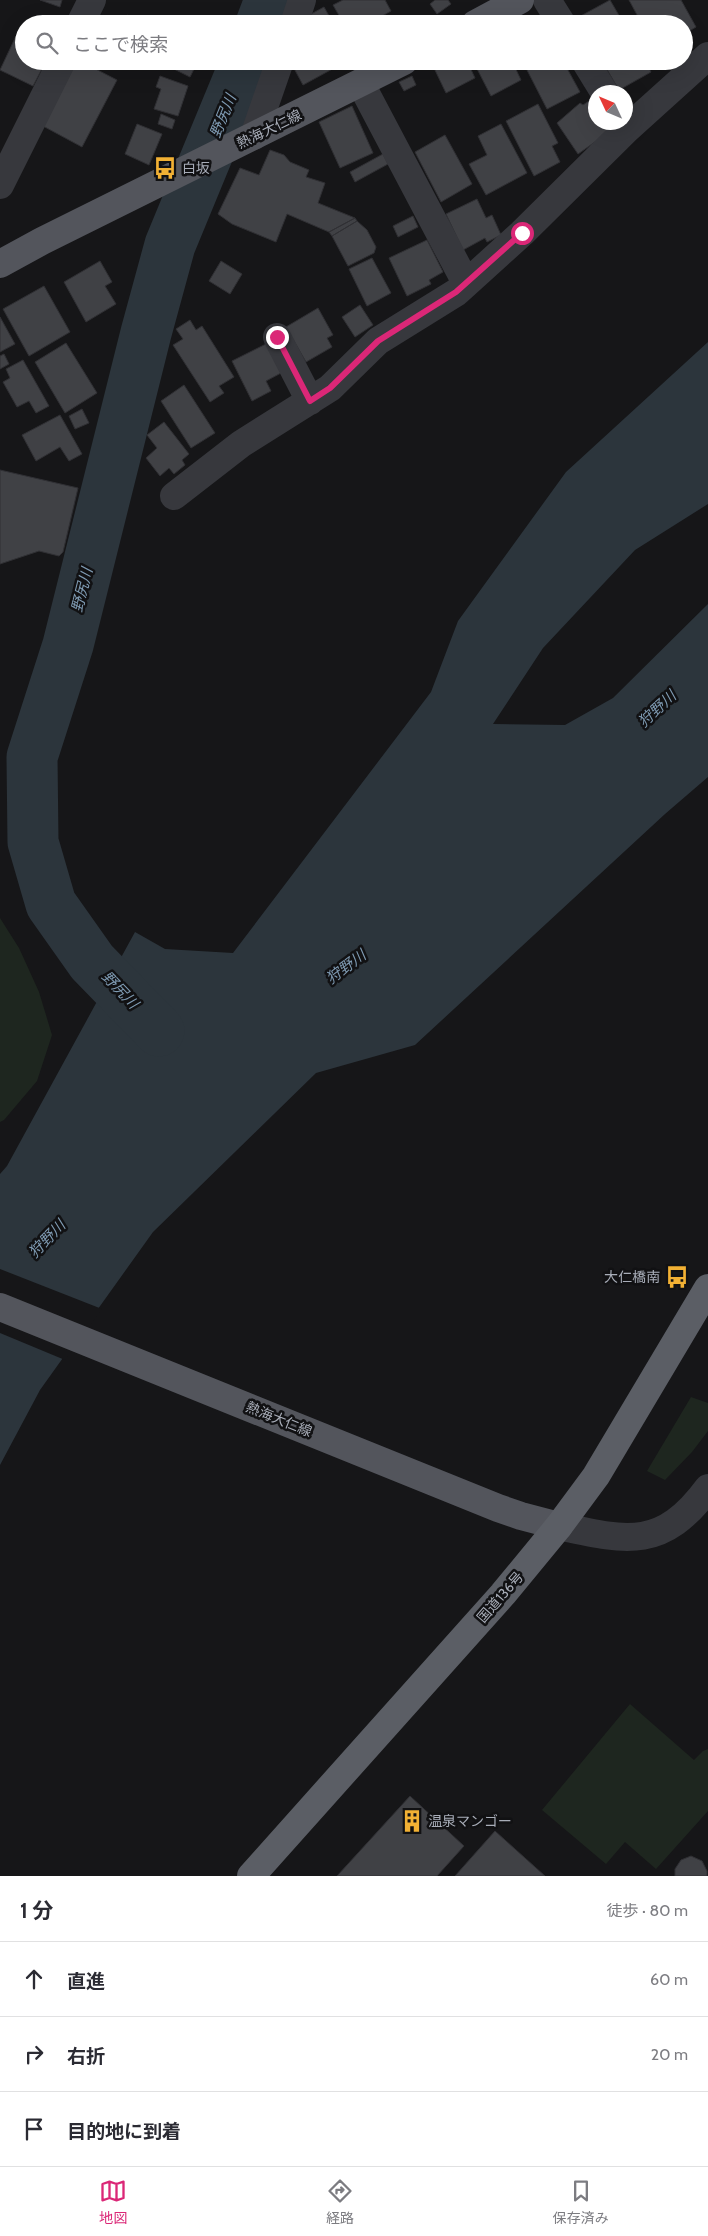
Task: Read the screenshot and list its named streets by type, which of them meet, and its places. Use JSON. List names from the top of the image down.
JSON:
{
  "streets": {
    "highway": ["国道136号"],
    "main road": ["熱海大仁線"]
  },
  "crossings": [
    ["熱海大仁線", "国道136号"]
  ],
  "water": ["野尻川", "狩野川"],
  "places": {
    "bus stop": ["白坂", "大仁橋南"],
    "building": ["温泉マンゴー"]
  },
  "north": "top left",
  "page": {
    "search": "ここで検索",
    "heading": ["1 分", "徒歩 · 80 m"],
    "list": [
      ["直進", "60 m"],
      ["右折", "20 m"],
      "目的地に到着"
    ],
    "nav": ["地図", "経路", "保存済み"]
  }
}
